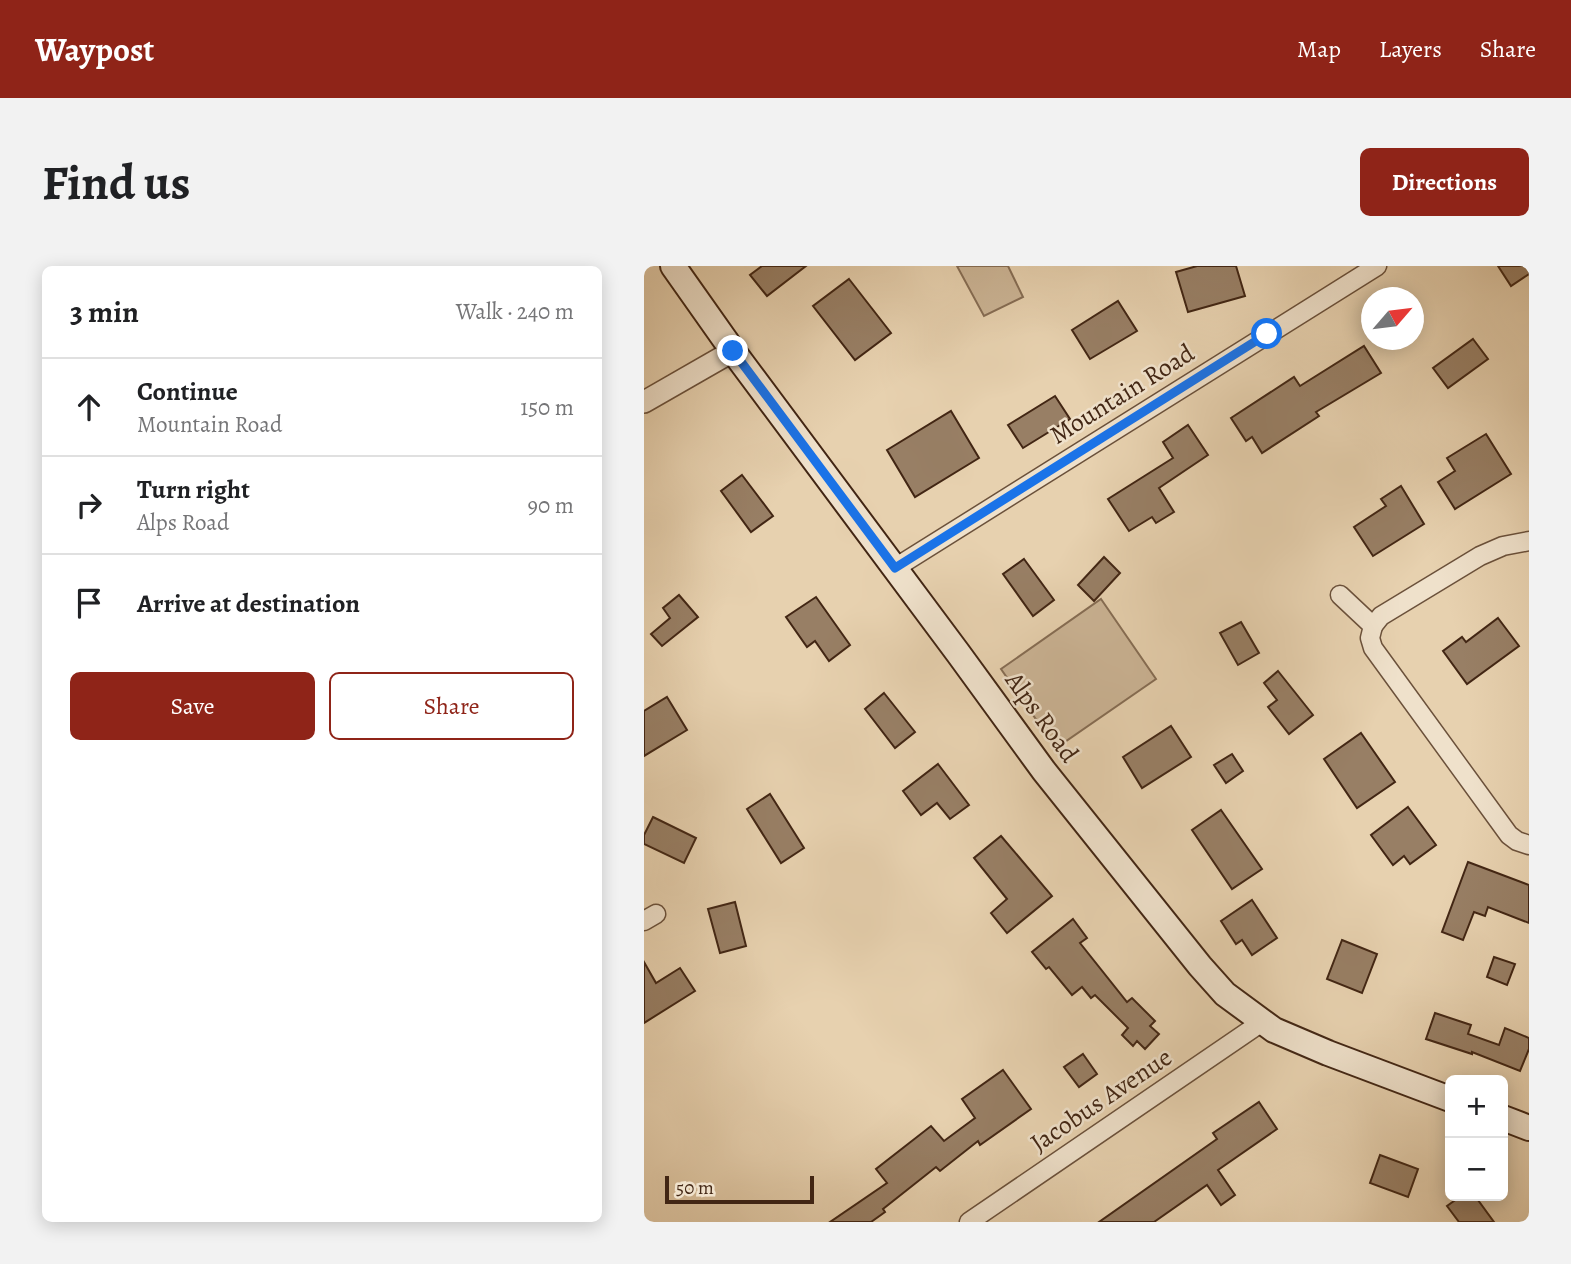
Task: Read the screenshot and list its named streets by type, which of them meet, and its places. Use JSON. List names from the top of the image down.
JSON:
{
  "streets": {
    "main road": ["Alps Road"],
    "street": ["Mountain Road", "Jacobus Avenue"]
  },
  "crossings": [
    ["Mountain Road", "Alps Road"],
    ["Alps Road", "Jacobus Avenue"]
  ],
  "scale_bar": "50 m",
  "north": "top right",
  "page": {
    "header": "Waypost",
    "nav": ["Map", "Layers", "Share"],
    "buttons": [
      "Directions",
      ["Save", "Share"]
    ],
    "title": "Find us",
    "heading": ["3 min", "Walk · 240 m"],
    "list": [
      ["Continue", "Mountain Road", "150 m"],
      ["Turn right", "Alps Road", "90 m"],
      "Arrive at destination"
    ],
    "map_buttons": ["+", "−"],
    "scale": "50 m"
  }
}
